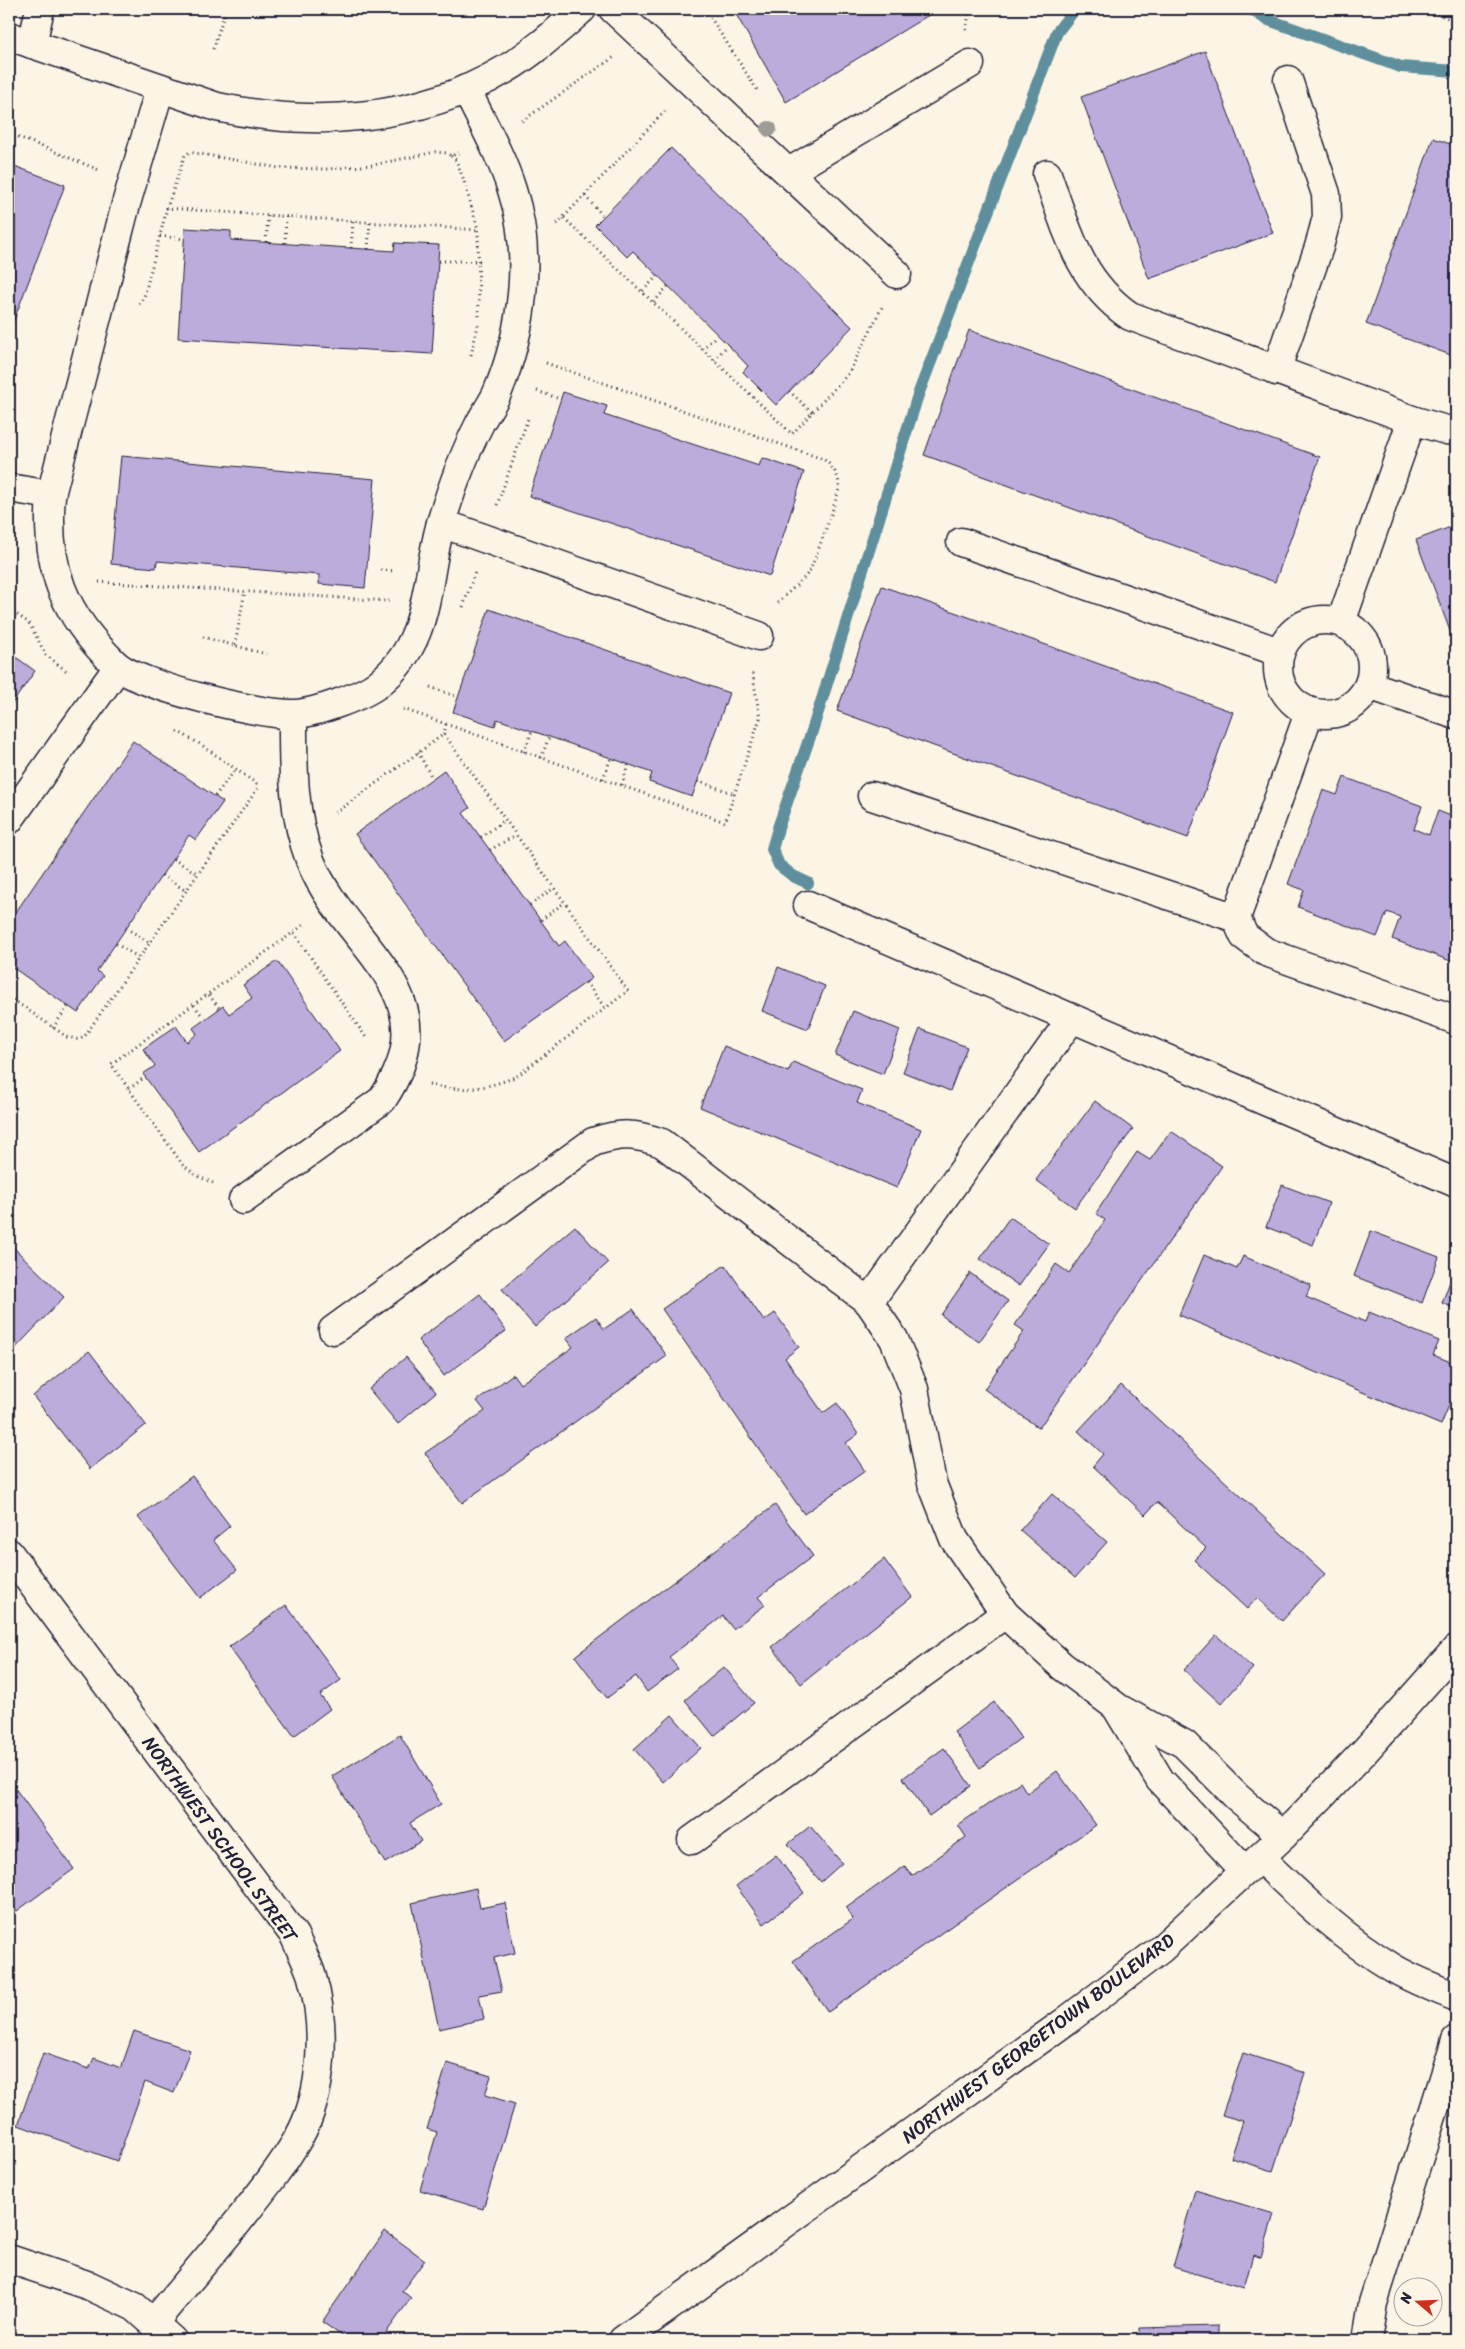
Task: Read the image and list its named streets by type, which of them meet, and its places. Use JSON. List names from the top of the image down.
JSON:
{
  "streets": {
    "street": ["NORTHWEST SCHOOL STREET", "NORTHWEST GEORGETOWN BOULEVARD"]
  },
  "north": "left"
}
